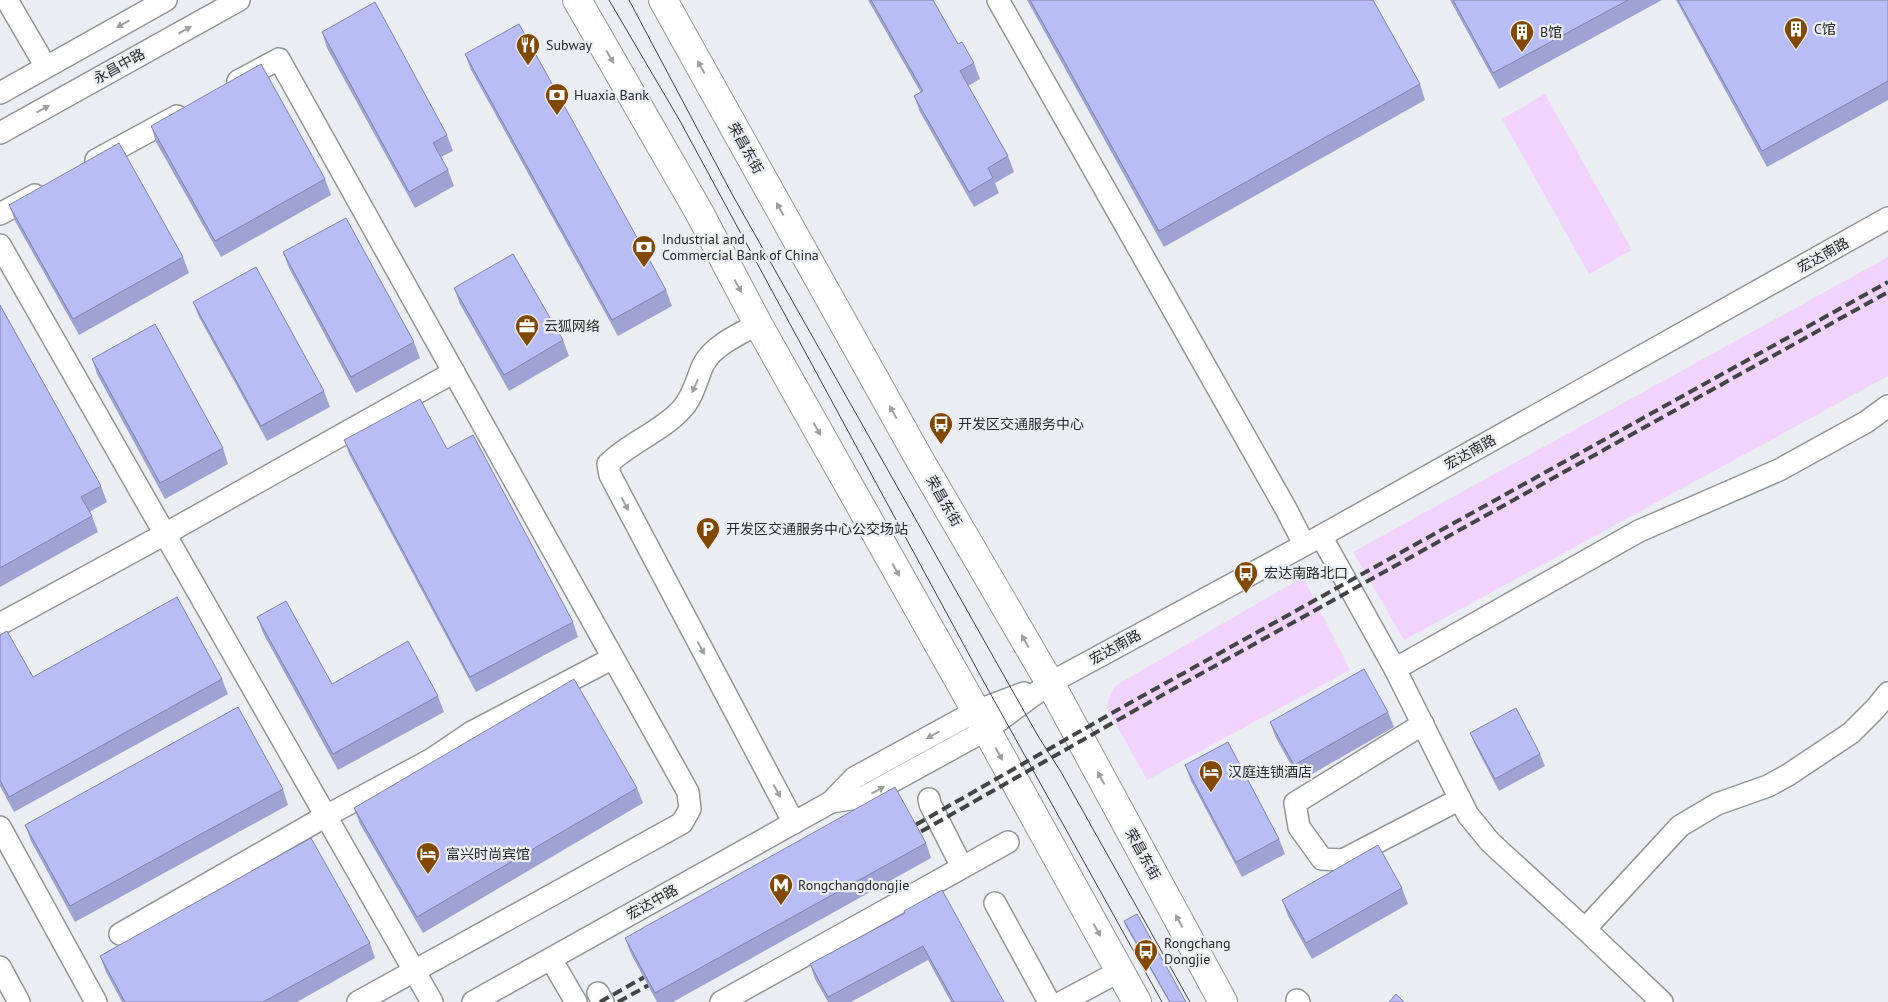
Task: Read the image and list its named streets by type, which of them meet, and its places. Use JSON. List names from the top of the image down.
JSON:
{
  "streets": {
    "main road": ["荣昌东街"],
    "street": ["永昌中路", "宏达南路", "宏达中路"]
  },
  "crossings": [
    ["荣昌东街", "宏达南路"],
    ["宏达南路", "宏达中路"]
  ],
  "places": {
    "building": ["C馆", "B馆"],
    "restaurant": ["Subway"],
    "bank": ["Huaxia Bank", "Industrial and Commercial Bank of China"],
    "office": ["云狐网络"],
    "bus stop": ["开发区交通服务中心", "宏达南路北口", "Rongchang Dongjie"],
    "parking": ["开发区交通服务中心公交场站"],
    "hotel": ["汉庭连锁酒店", "富兴时尚宾馆"],
    "metro station": ["Rongchangdongjie"]
  }
}
